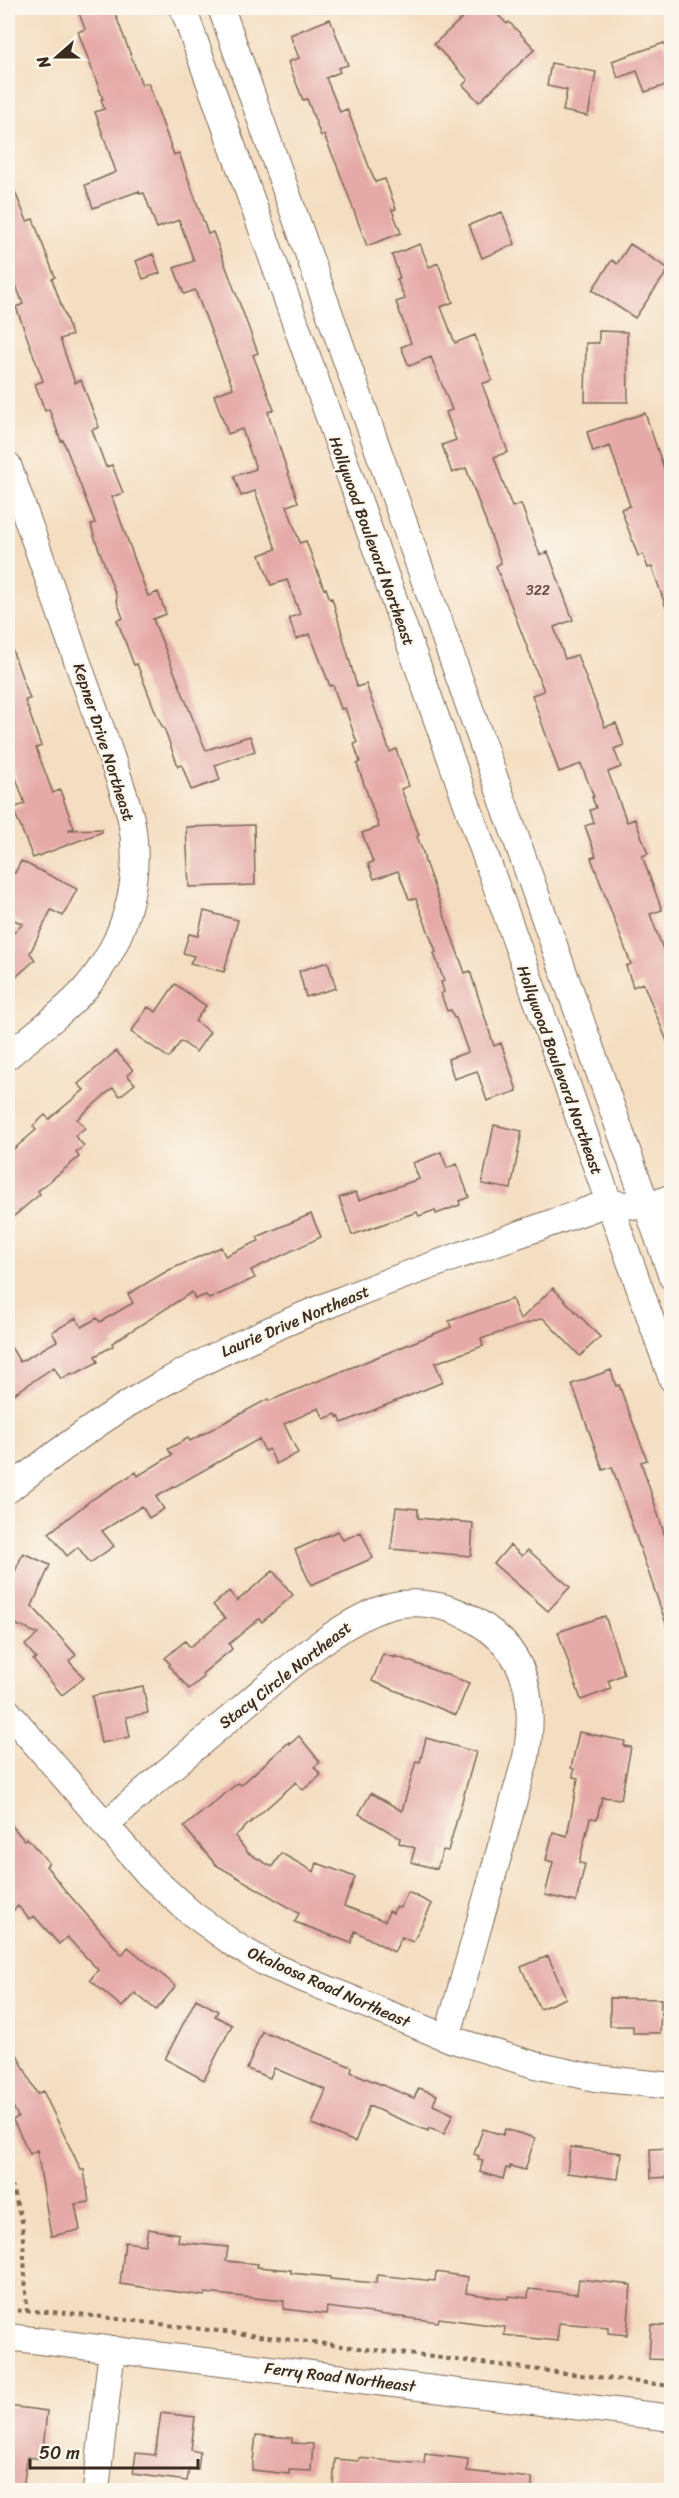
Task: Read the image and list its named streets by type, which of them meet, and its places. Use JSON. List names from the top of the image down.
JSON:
{
  "streets": {
    "street": [
      "Hollywood Boulevard Northeast",
      "Kepner Drive Northeast",
      "Laurie Drive Northeast",
      "Stacy Circle Northeast",
      "Okaloosa Road Northeast",
      "Ferry Road Northeast"
    ]
  },
  "crossings": [
    ["Hollywood Boulevard Northeast", "Laurie Drive Northeast"],
    ["Stacy Circle Northeast", "Okaloosa Road Northeast"]
  ],
  "house_numbers": ["322"],
  "scale_bar": "50 m",
  "north": "left"
}
